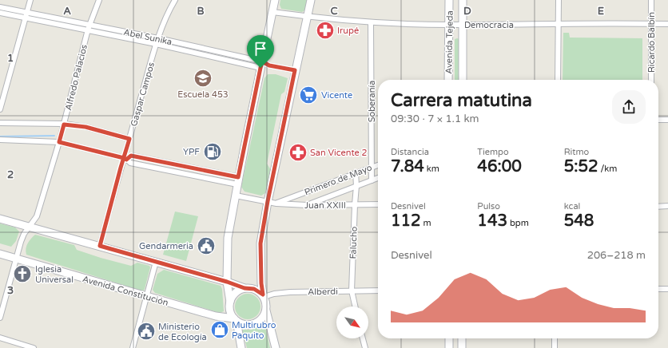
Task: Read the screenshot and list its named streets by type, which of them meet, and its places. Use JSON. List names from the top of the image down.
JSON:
{
  "streets": {
    "main road": ["Avenida Tejeda", "Avenida Constitución"],
    "street": [
      "Democracia",
      "Abel Sunika",
      "Ricardo Balbín",
      "Alfredo Palacios",
      "Gaspar Campos",
      "Soberanía",
      "Primero de Mayo",
      "Juan XXIII",
      "Falucho",
      "Alberdi"
    ]
  },
  "crossings": [
    ["Democracia", "Avenida Tejeda"],
    ["Democracia", "Ricardo Balbín"],
    ["Democracia", "Soberanía"],
    ["Abel Sunika", "Alfredo Palacios"],
    ["Abel Sunika", "Gaspar Campos"],
    ["Alfredo Palacios", "Avenida Constitución"],
    ["Soberanía", "Primero de Mayo"],
    ["Primero de Mayo", "Juan XXIII"],
    ["Primero de Mayo", "Falucho"],
    ["Juan XXIII", "Falucho"],
    ["Falucho", "Alberdi"],
    ["Avenida Constitución", "Alberdi"]
  ],
  "places": {
    "pharmacy": ["Irupé", "San Vicente 2"],
    "school or university": ["Escuela 453"],
    "supermarket": ["Vicente"],
    "fuel station": ["YPF"],
    "public building": ["Gendarmeria", "Ministerio de Ecología"],
    "church": ["Iglesia Universal"],
    "shop": ["Multirubro Paquito"]
  },
  "north": "bottom right",
  "page": {
    "heading": ["Carrera matutina", "09:30 · 7 × 1.1 km"],
    "stats": [
      ["Distancia", "7.84 km"],
      ["Tiempo", "46:00"],
      ["Ritmo", "5:52 /km"],
      ["Desnivel", "112 m"],
      ["Pulso", "143 bpm"],
      ["kcal", "548"]
    ],
    "chart": ["Desnivel", "206–218 m"]
  },
  "grid": {
    "columns": [
      "A",
      "B",
      "C",
      "D",
      "E"
    ],
    "rows": ["1", "2", "3"]
  }
}
